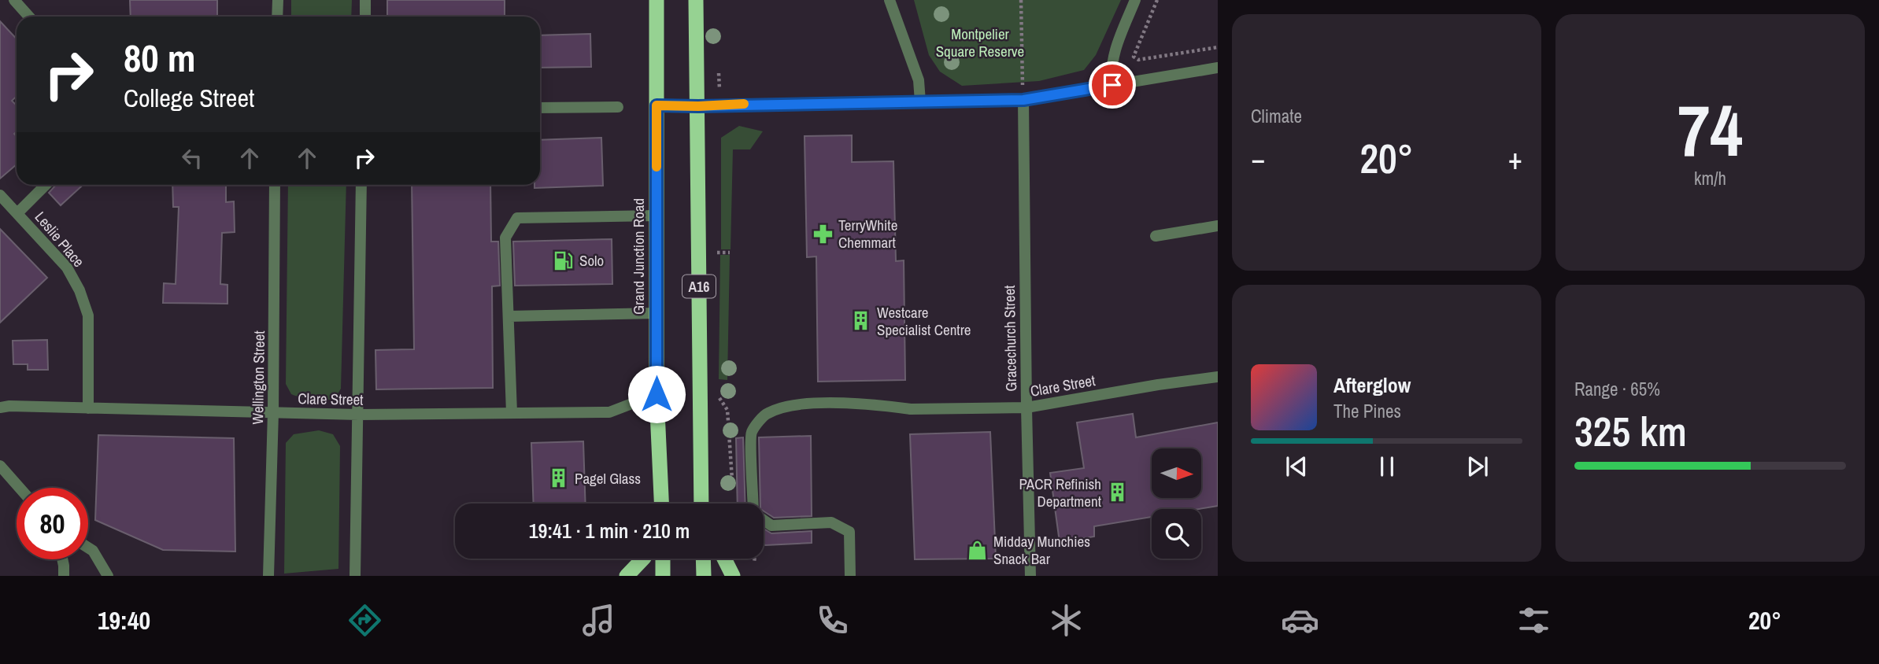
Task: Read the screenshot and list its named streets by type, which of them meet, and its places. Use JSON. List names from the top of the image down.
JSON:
{
  "streets": {
    "highway": ["Grand Junction Road", "A16"],
    "street": [
      "Leslie Place",
      "Gracechurch Street",
      "Wellington Street",
      "Clare Street"
    ]
  },
  "crossings": [
    ["Leslie Place", "Clare Street"],
    ["Grand Junction Road", "Clare Street"],
    ["Gracechurch Street", "Clare Street"],
    ["Wellington Street", "Clare Street"]
  ],
  "parks": ["Montpelier Square Reserve"],
  "places": {
    "pharmacy": ["TerryWhite Chemmart"],
    "fuel station": ["Solo"],
    "building": ["Westcare Specialist Centre", "Pagel Glass", "PACR Refinish Department"],
    "shop": ["Midday Munchies Snack Bar"]
  },
  "north": "right",
  "page": {
    "tile": [
      "Climate",
      ["74", "km/h"],
      ["Range · 65%", "325 km"]
    ],
    "turn": ["80 m", "College Street"],
    "heat": ["−", "20°", "+"],
    "song": ["Afterglow", "The Pines"],
    "limit": "80",
    "trip": "19:41 · 1 min · 210 m",
    "tabs": ["19:40", "20°"]
  }
}
